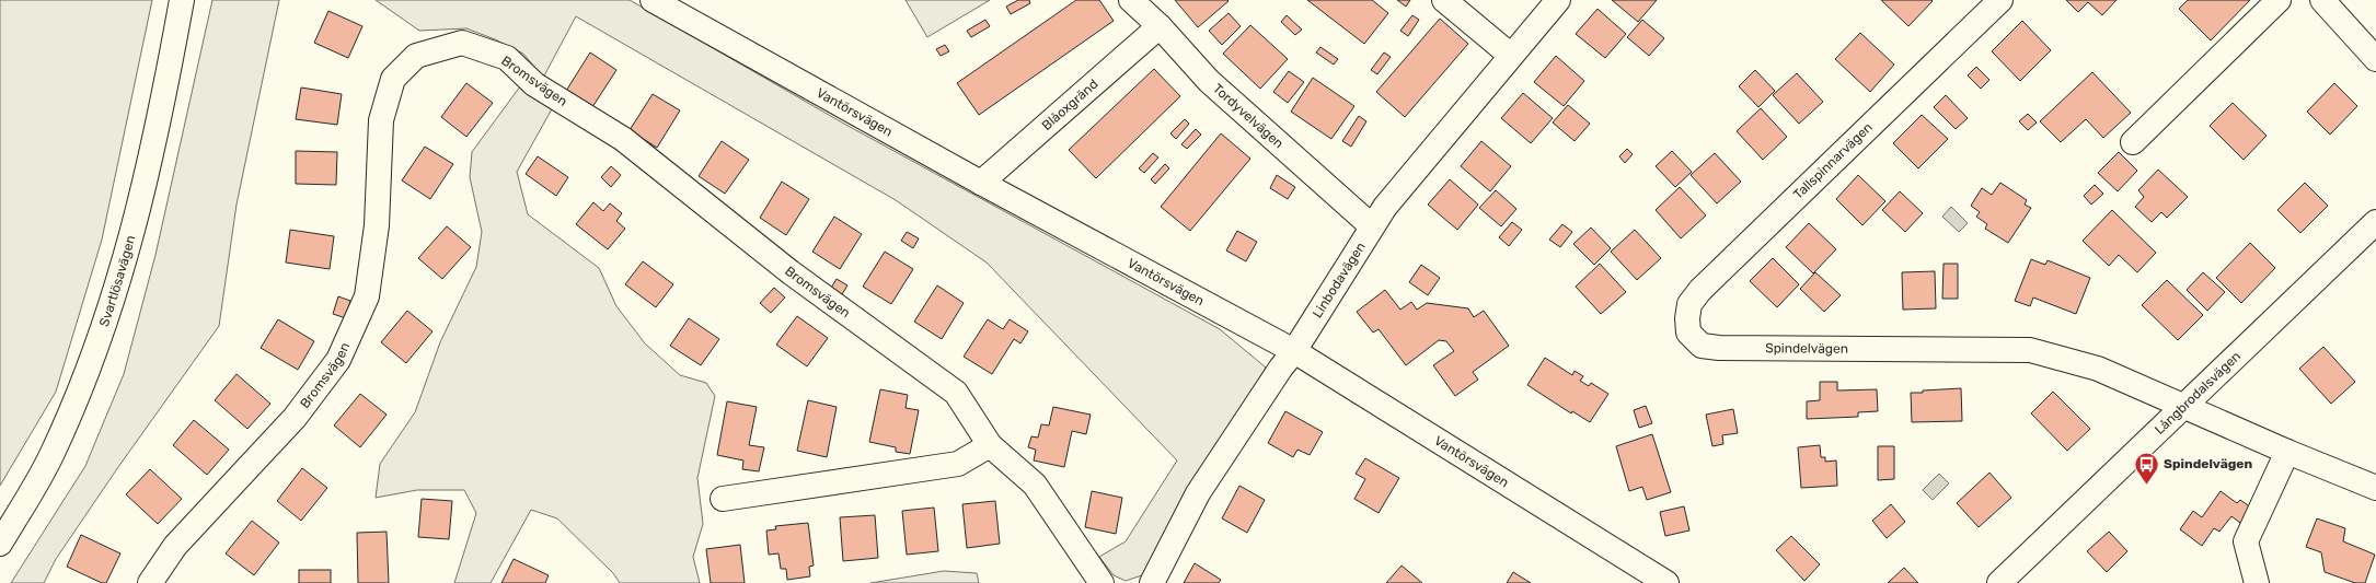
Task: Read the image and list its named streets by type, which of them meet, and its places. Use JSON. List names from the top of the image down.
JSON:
{
  "streets": {
    "street": [
      "Bromsvägen",
      "Blåoxgränd",
      "Vantörsvägen",
      "Tordyvelvägen",
      "Tallspinnarvägen",
      "Linbodavägen",
      "Svartlösavägen",
      "Spindelvägen",
      "Långbrodalsvägen"
    ]
  },
  "crossings": [
    ["Blåoxgränd", "Vantörsvägen"],
    ["Blåoxgränd", "Tordyvelvägen"],
    ["Vantörsvägen", "Linbodavägen"],
    ["Tordyvelvägen", "Linbodavägen"],
    ["Tallspinnarvägen", "Spindelvägen"],
    ["Spindelvägen", "Långbrodalsvägen"]
  ],
  "places": {
    "bus stop": ["Spindelvägen"]
  }
}
